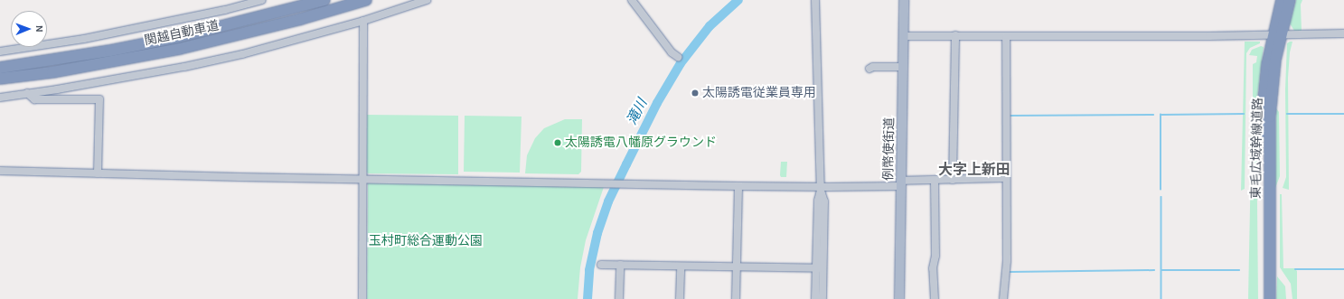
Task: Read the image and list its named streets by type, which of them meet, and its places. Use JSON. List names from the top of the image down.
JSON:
{
  "streets": {
    "highway": ["関越自動車道", "東毛広域幹線道路"],
    "main road": ["例幣使街道"]
  },
  "districts": ["大字上新田"],
  "water": ["滝川"],
  "parks": ["玉村町総合運動公園"],
  "places": ["太陽誘電従業員専用", "太陽誘電八幡原グラウンド"],
  "north": "right"
}
